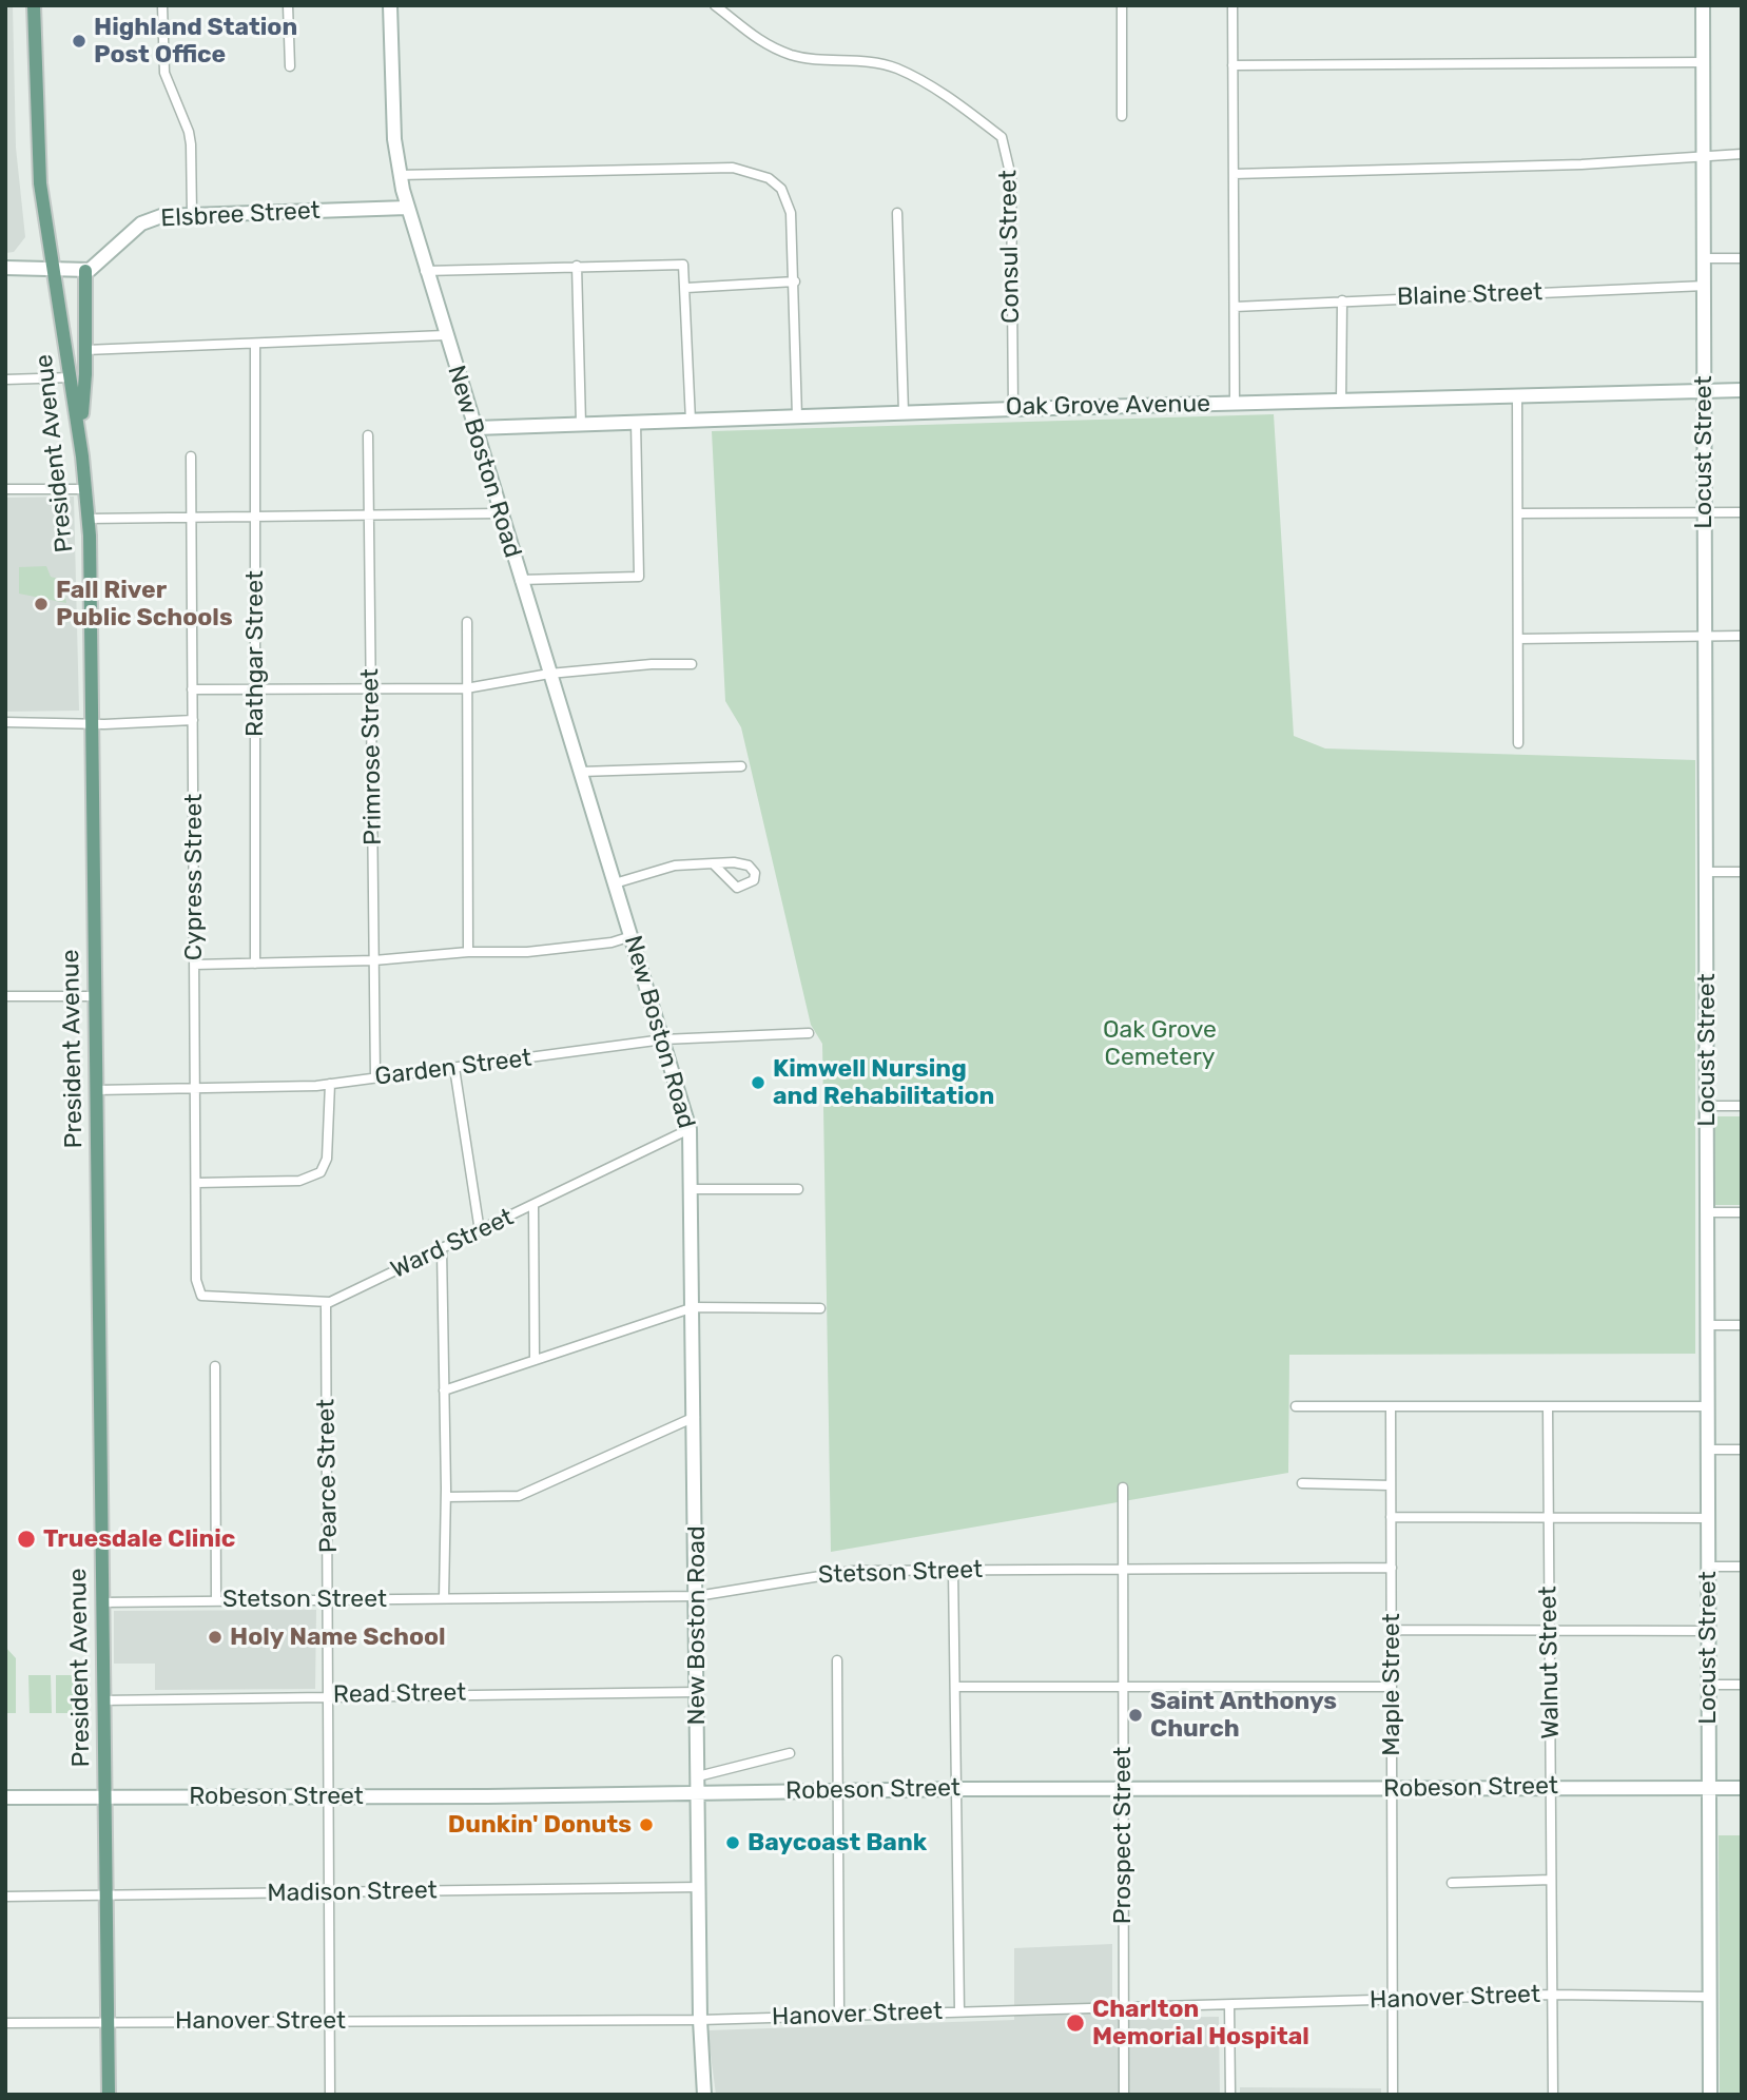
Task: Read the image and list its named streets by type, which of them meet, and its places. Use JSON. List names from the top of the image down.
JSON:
{
  "streets": {
    "main road": ["President Avenue"],
    "street": [
      "Elsbree Street",
      "Consul Street",
      "Blaine Street",
      "Oak Grove Avenue",
      "Locust Street",
      "New Boston Road",
      "Rathgar Street",
      "Primrose Street",
      "Cypress Street",
      "Garden Street",
      "Ward Street",
      "Pearce Street",
      "Stetson Street",
      "Walnut Street",
      "Maple Street",
      "Read Street",
      "Robeson Street",
      "Prospect Street",
      "Madison Street",
      "Hanover Street"
    ]
  },
  "crossings": [
    ["Elsbree Street", "New Boston Road"],
    ["Consul Street", "Oak Grove Avenue"],
    ["Blaine Street", "Locust Street"],
    ["Oak Grove Avenue", "Locust Street"],
    ["Oak Grove Avenue", "New Boston Road"],
    ["Locust Street", "Robeson Street"],
    ["Locust Street", "Hanover Street"],
    ["President Avenue", "Garden Street"],
    ["President Avenue", "Stetson Street"],
    ["President Avenue", "Read Street"],
    ["President Avenue", "Robeson Street"],
    ["President Avenue", "Madison Street"],
    ["President Avenue", "Hanover Street"],
    ["New Boston Road", "Garden Street"],
    ["New Boston Road", "Ward Street"],
    ["New Boston Road", "Stetson Street"],
    ["New Boston Road", "Read Street"],
    ["New Boston Road", "Robeson Street"],
    ["New Boston Road", "Madison Street"],
    ["New Boston Road", "Hanover Street"],
    ["Primrose Street", "Garden Street"],
    ["Cypress Street", "Garden Street"],
    ["Cypress Street", "Ward Street"],
    ["Ward Street", "Pearce Street"],
    ["Pearce Street", "Stetson Street"],
    ["Pearce Street", "Read Street"],
    ["Pearce Street", "Robeson Street"],
    ["Pearce Street", "Madison Street"],
    ["Pearce Street", "Hanover Street"],
    ["Stetson Street", "Maple Street"],
    ["Stetson Street", "Prospect Street"],
    ["Walnut Street", "Robeson Street"],
    ["Walnut Street", "Hanover Street"],
    ["Maple Street", "Robeson Street"],
    ["Maple Street", "Hanover Street"],
    ["Robeson Street", "Prospect Street"],
    ["Prospect Street", "Hanover Street"]
  ],
  "parks": ["Oak Grove Cemetery"],
  "places": [
    "Highland Station Post Office",
    "Fall River Public Schools",
    "Kimwell Nursing and Rehabilitation",
    "Truesdale Clinic",
    "Holy Name School",
    "Saint Anthonys Church",
    "Dunkin' Donuts",
    "Baycoast Bank",
    "Charlton Memorial Hospital"
  ]
}
